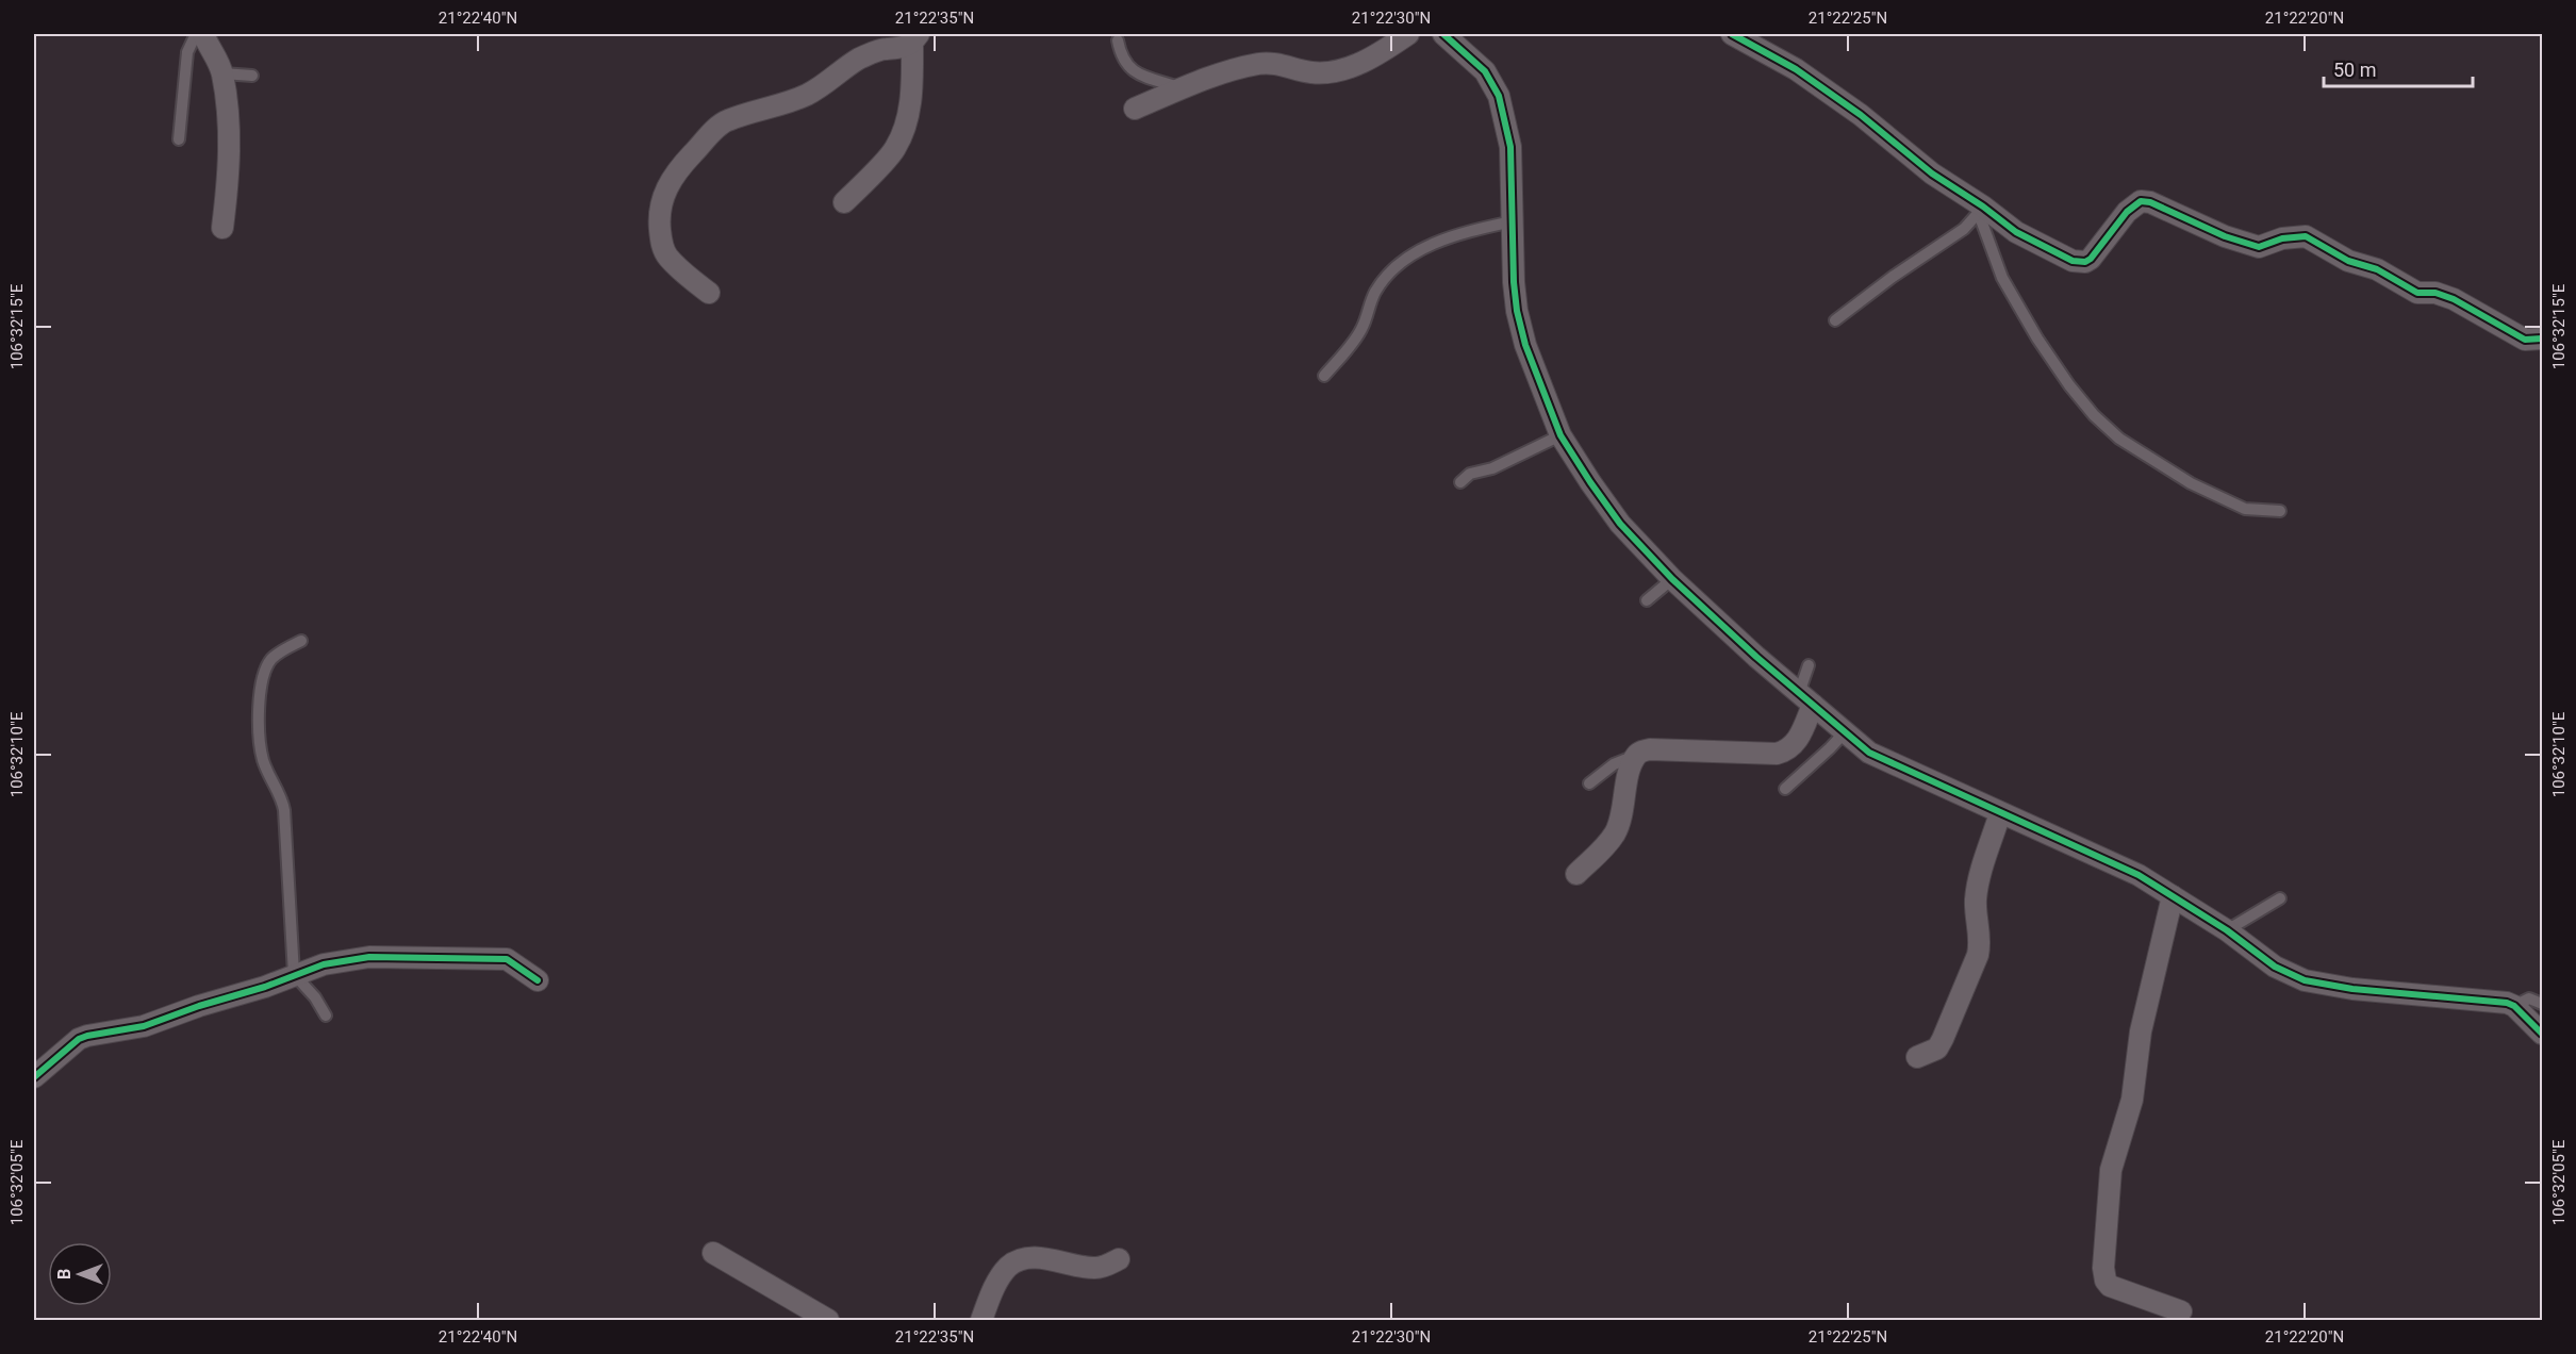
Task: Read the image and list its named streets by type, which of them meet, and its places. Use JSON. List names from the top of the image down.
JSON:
{
  "scale_bar": "50 m",
  "north": "left",
  "coordinates": [
    "21°22'40\"N",
    "21°22'35\"N",
    "21°22'30\"N",
    "21°22'25\"N",
    "21°22'20\"N",
    "106°32'15\"E",
    "106°32'10\"E",
    "106°32'05\"E"
  ]
}
